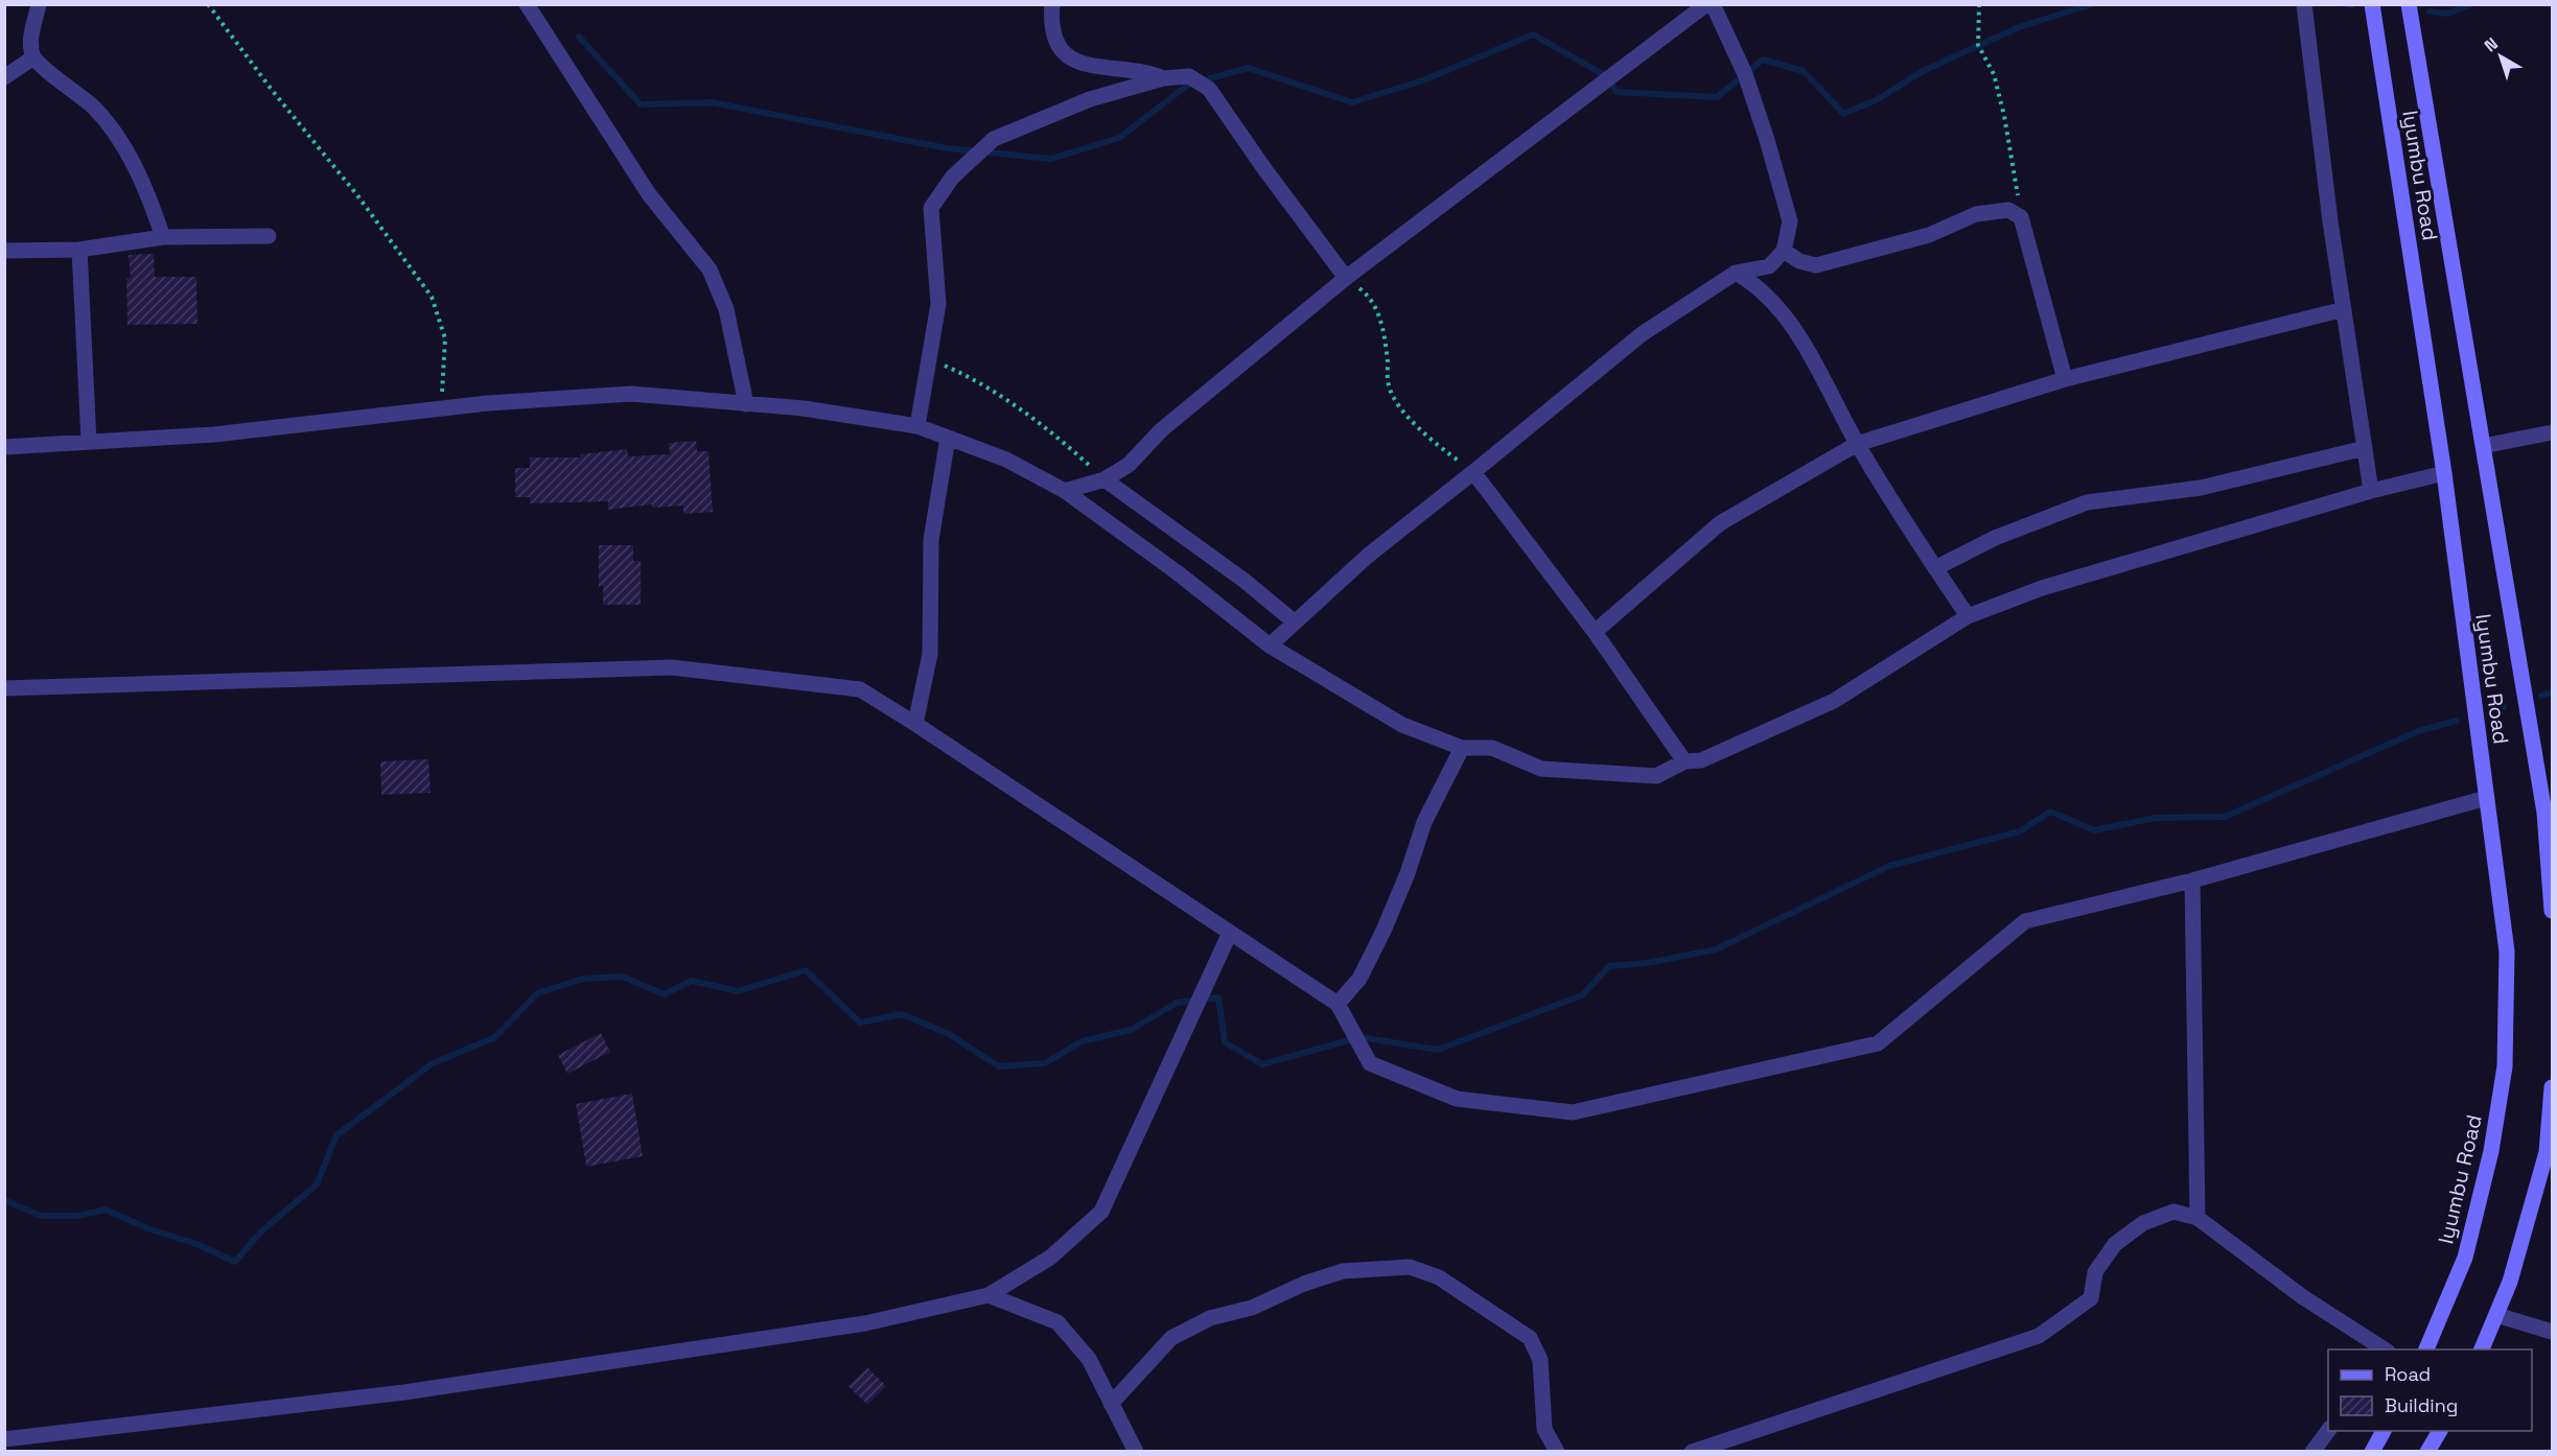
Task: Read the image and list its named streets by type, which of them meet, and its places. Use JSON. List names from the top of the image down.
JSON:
{
  "streets": {
    "main road": ["Iyumbu Road"]
  },
  "legend": ["Road", "Building"],
  "north": "top left"
}
